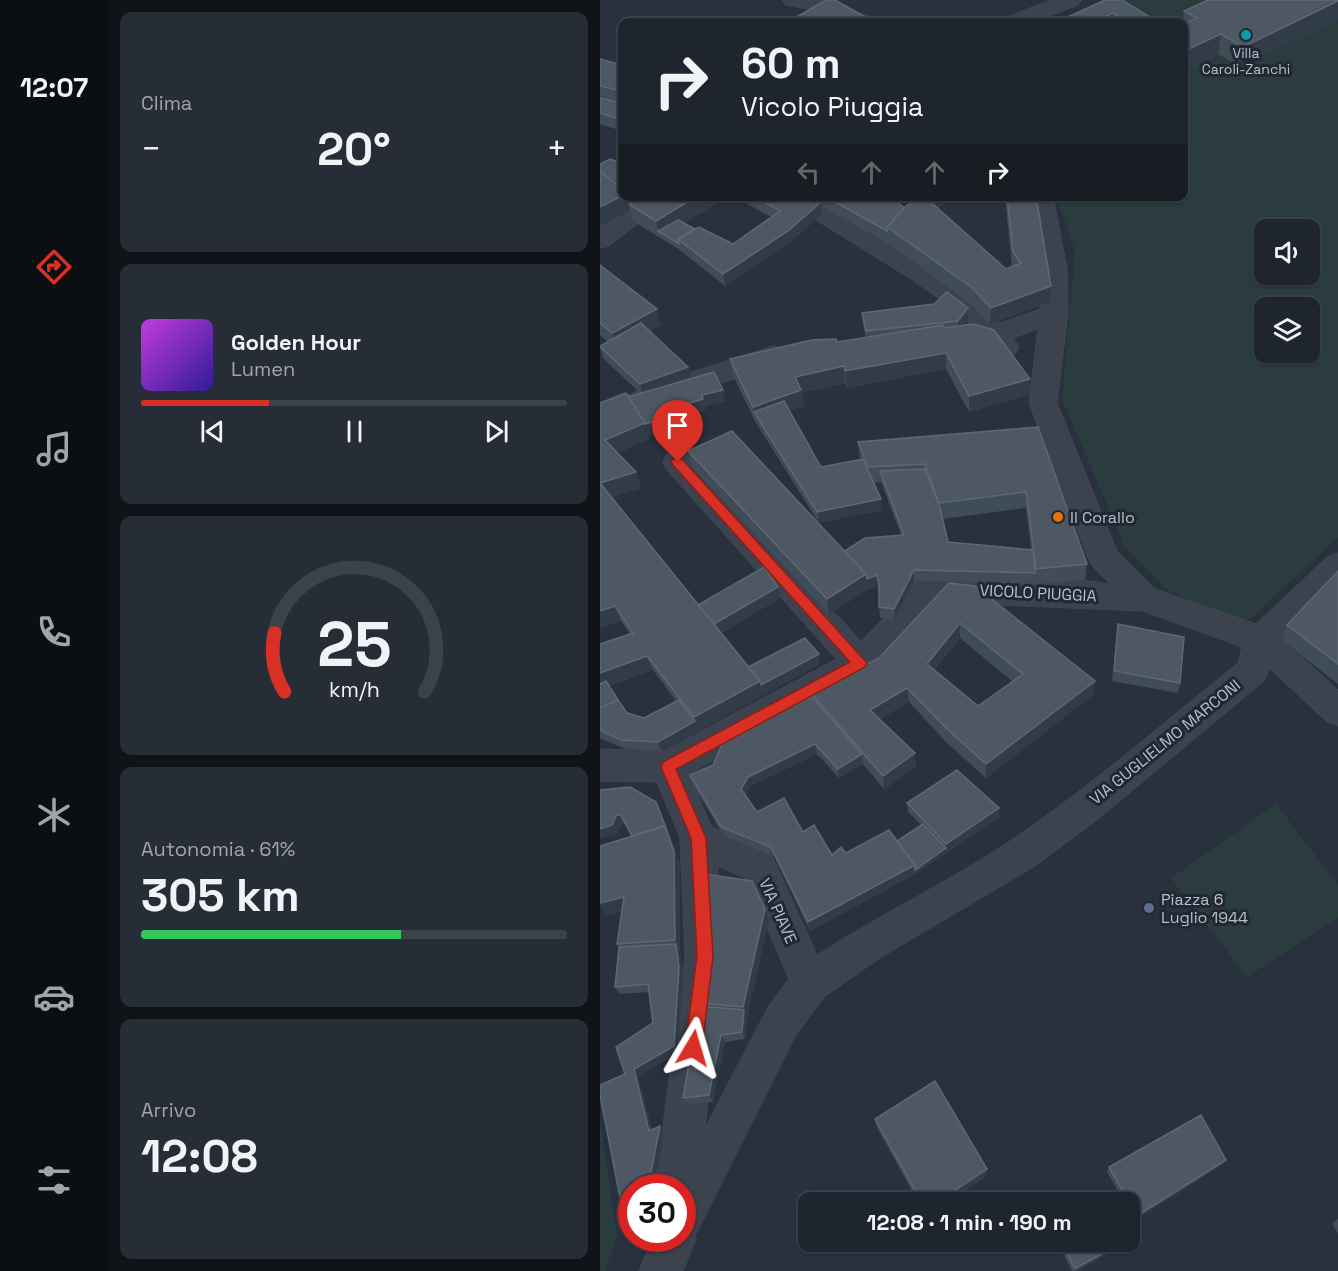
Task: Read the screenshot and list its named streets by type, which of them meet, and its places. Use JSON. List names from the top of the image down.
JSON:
{
  "streets": {
    "street": ["VICOLO PIUGGIA", "VIA GUGLIELMO MARCONI", "VIA PIAVE"]
  },
  "crossings": [
    ["VIA GUGLIELMO MARCONI", "VIA PIAVE"]
  ],
  "places": ["Villa Caroli-Zanchi", "Il Corallo", "Piazza 6 Luglio 1944"],
  "page": {
    "tabs": "12:07",
    "tile": [
      "Clima",
      ["Autonomia · 61%", "305 km"],
      ["Arrivo", "12:08"]
    ],
    "turn": ["60 m", "Vicolo Piuggia"],
    "heat": ["−", "20°", "+"],
    "song": ["Golden Hour", "Lumen"],
    "limit": "30",
    "trip": "12:08 · 1 min · 190 m",
    "gauge": ["25", "km/h"]
  }
}
